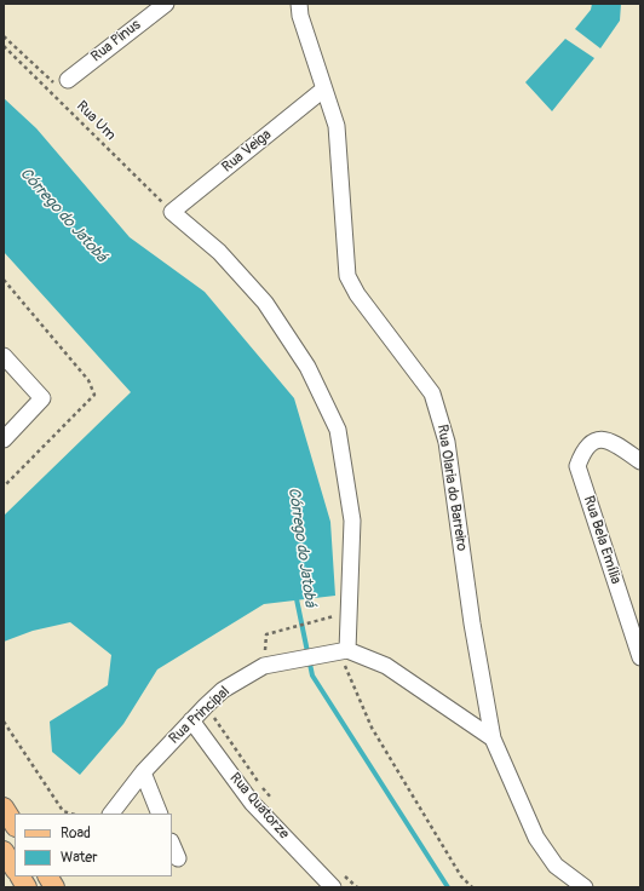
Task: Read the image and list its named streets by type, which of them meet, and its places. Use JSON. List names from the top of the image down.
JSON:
{
  "streets": {
    "street": [
      "Rua Pinus",
      "Rua Veiga",
      "Rua Olaria do Barreiro",
      "Rua Bela Emília",
      "Rua Principal",
      "Rua Quatorze"
    ],
    "path": ["Rua Um"]
  },
  "crossings": [
    ["Rua Um", "Rua Veiga"],
    ["Rua Veiga", "Rua Olaria do Barreiro"],
    ["Rua Principal", "Rua Quatorze"]
  ],
  "water": ["Córrego do Jatobá"],
  "legend": ["Road", "Water"]
}
